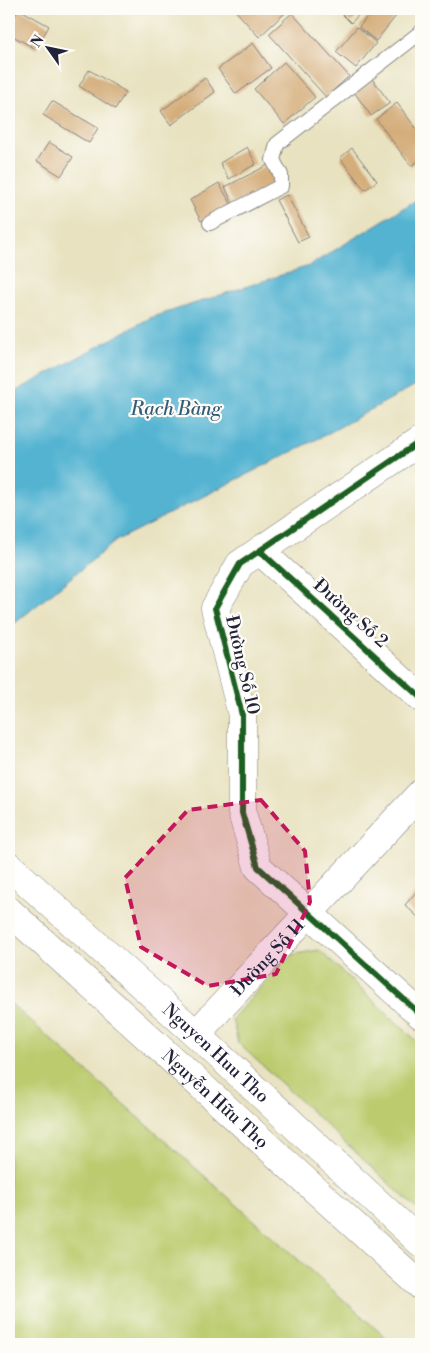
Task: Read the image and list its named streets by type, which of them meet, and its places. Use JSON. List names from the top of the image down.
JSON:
{
  "streets": {
    "street": [
      "Đường Số 2",
      "Đường Số 10",
      "Đường Số 11",
      "Nguyen Huu Tho",
      "Nguyễn Hữu Thọ"
    ]
  },
  "crossings": [
    ["Đường Số 2", "Đường Số 10"],
    ["Đường Số 10", "Đường Số 11"],
    ["Đường Số 11", "Nguyen Huu Tho"]
  ],
  "water": ["Rạch Bàng"],
  "north": "top left"
}
